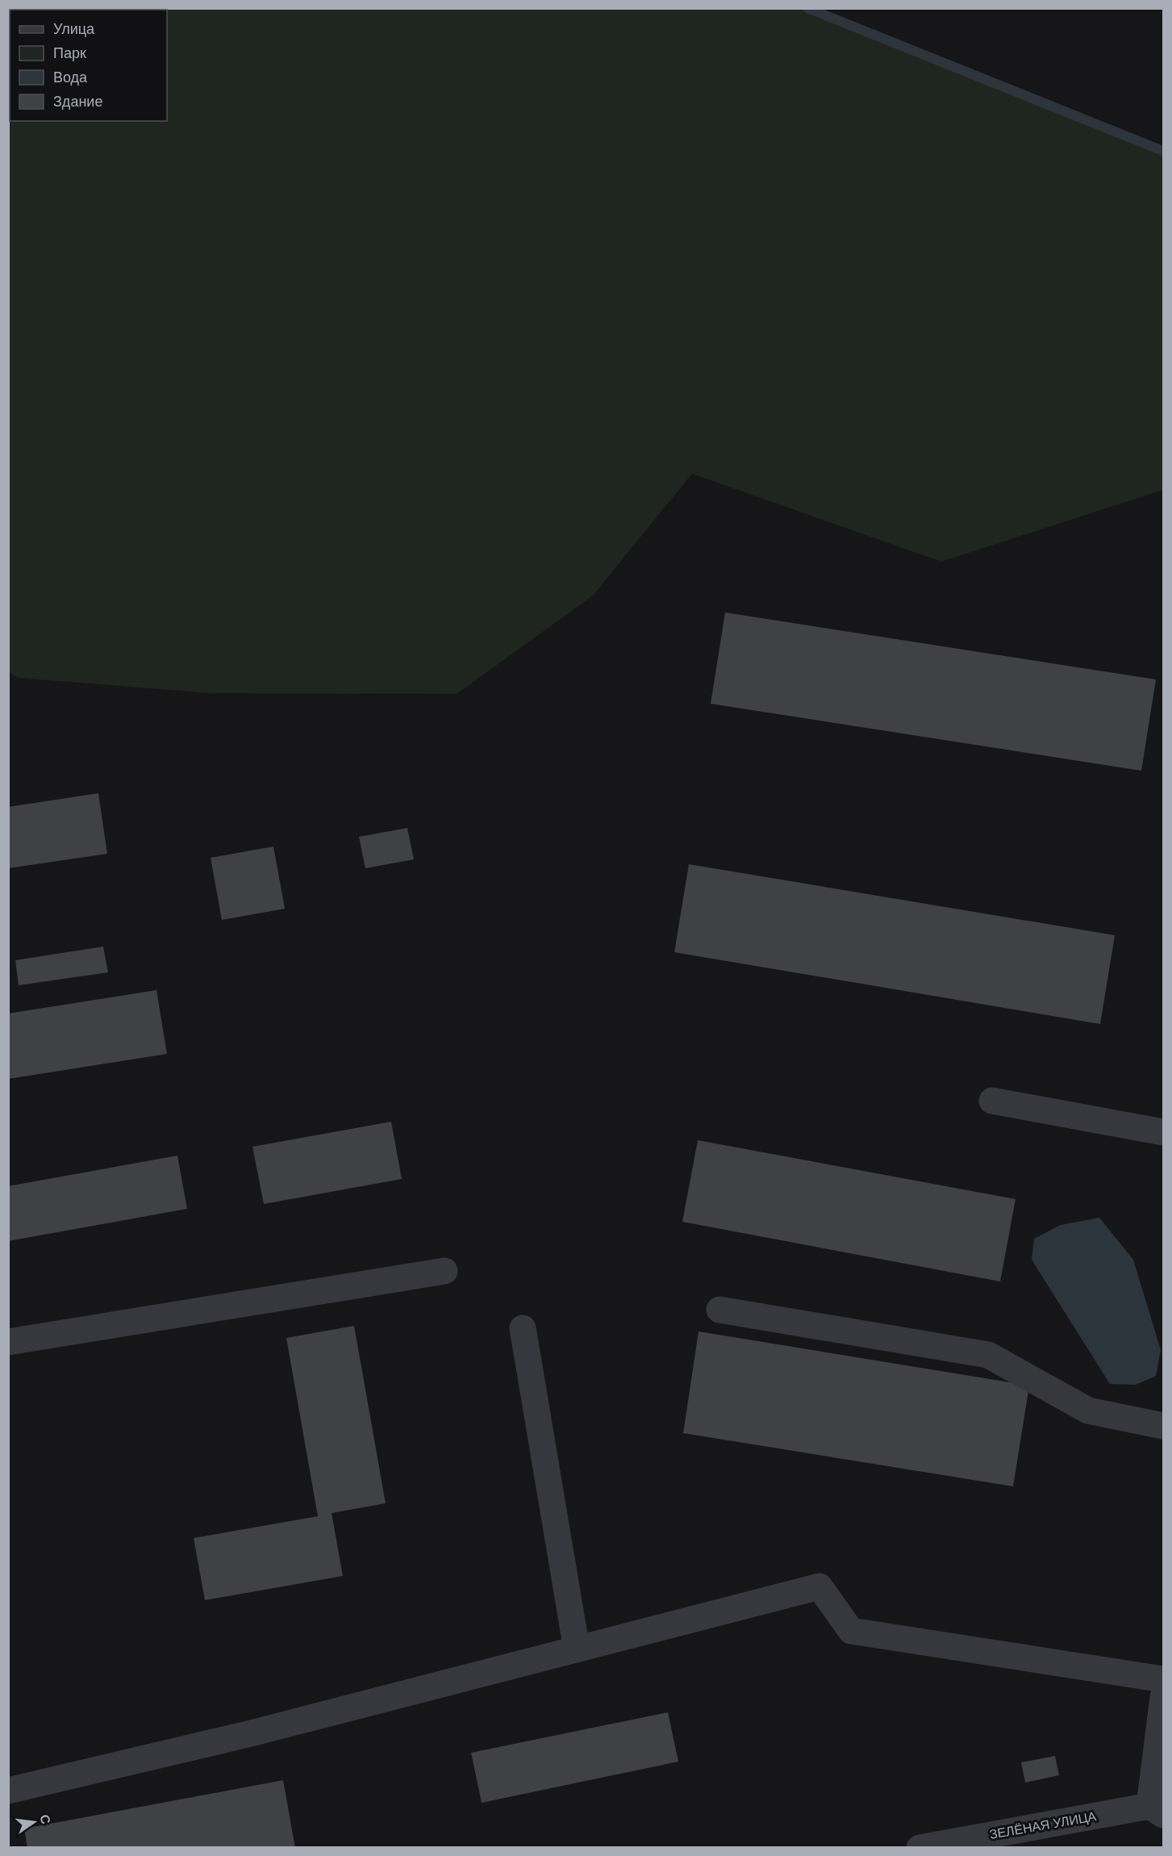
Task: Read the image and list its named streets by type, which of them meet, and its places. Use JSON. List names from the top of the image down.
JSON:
{
  "streets": {
    "street": ["ЗЕЛЁНАЯ УЛИЦА"]
  },
  "legend": [
    "Улица",
    "Парк",
    "Вода",
    "Здание"
  ],
  "north": "right"
}
